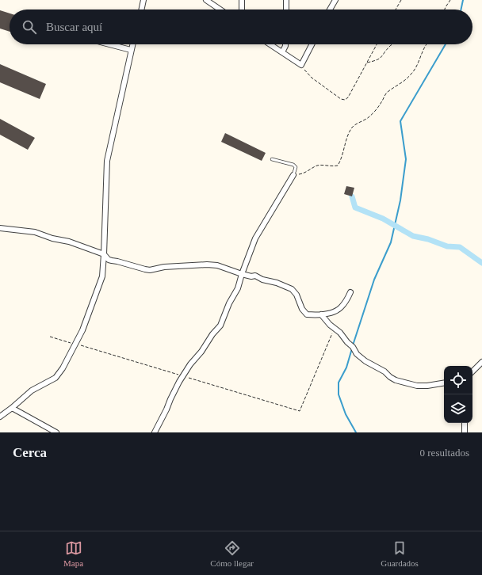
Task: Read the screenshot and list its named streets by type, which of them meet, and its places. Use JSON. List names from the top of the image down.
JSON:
{
  "page": {
    "search": "Buscar aquí",
    "heading": ["Cerca", "0 resultados"],
    "nav": ["Mapa", "Cómo llegar", "Guardados"]
  }
}
